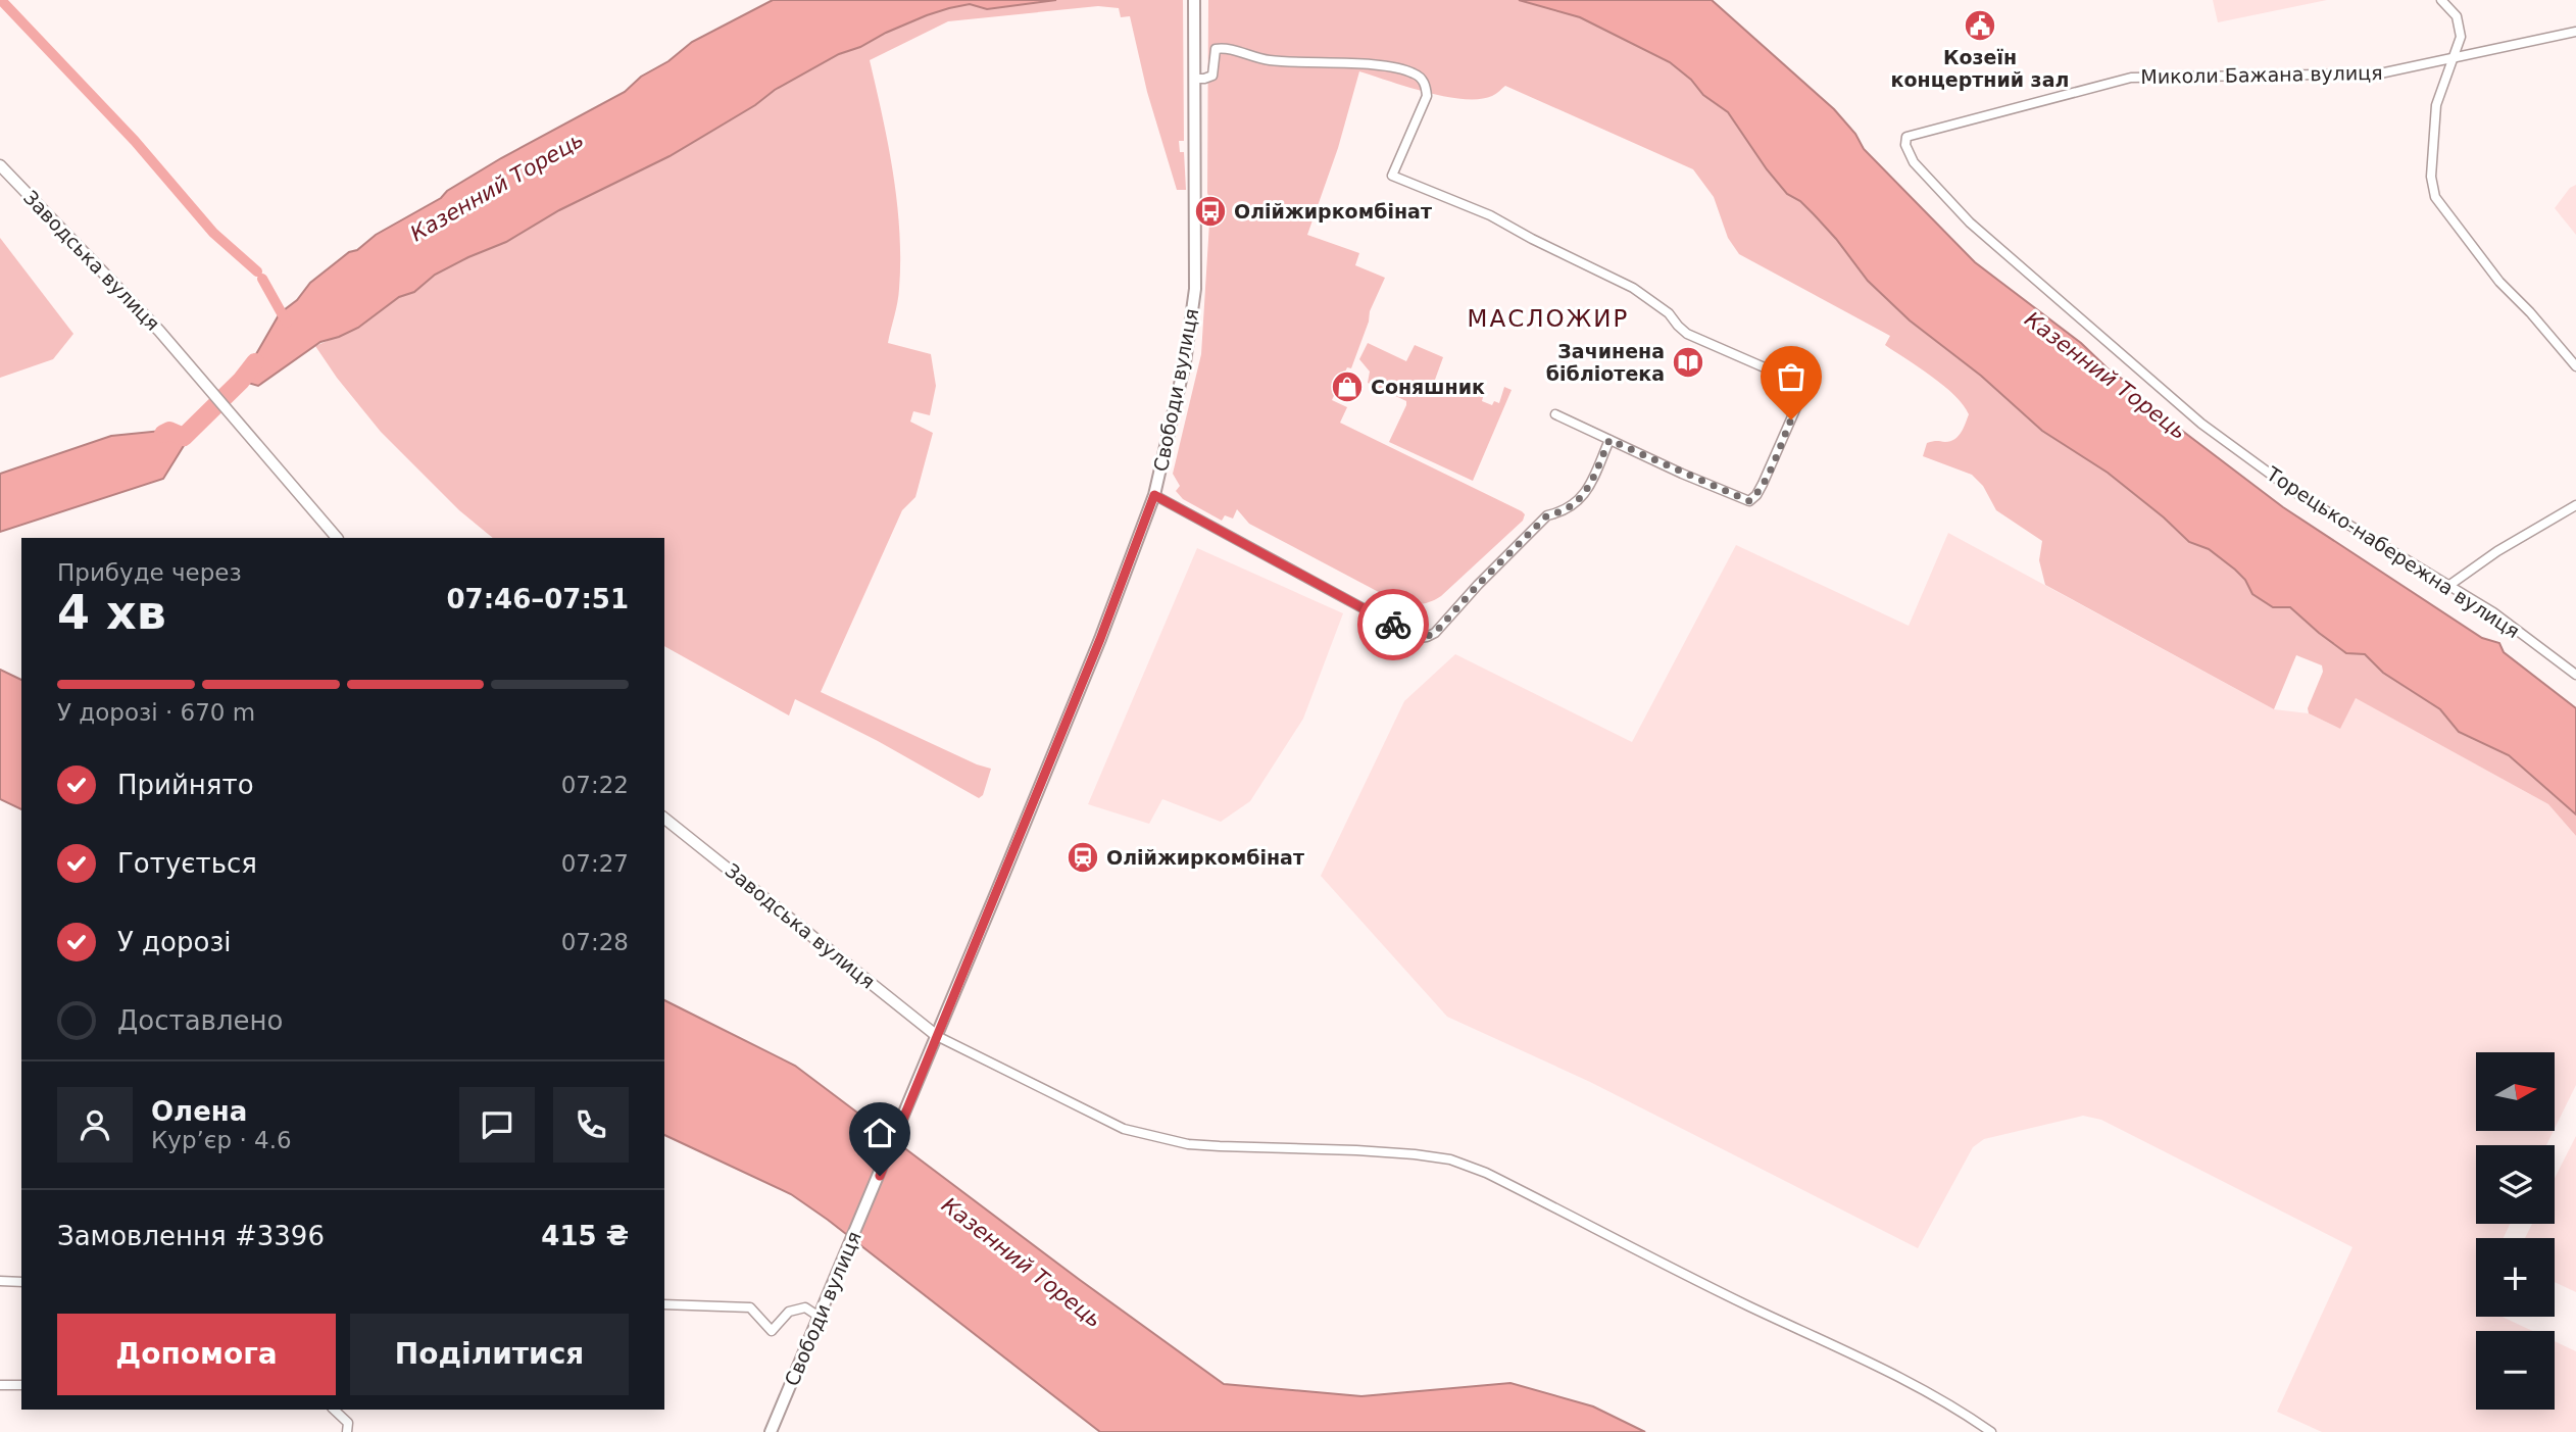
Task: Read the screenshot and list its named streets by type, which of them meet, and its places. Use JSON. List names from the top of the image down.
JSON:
{
  "streets": {
    "main road": ["Свободи вулиця"],
    "street": ["Миколи Бажана вулиця", "Заводська вулиця", "Торецько-набережна вулиця"]
  },
  "crossings": [
    ["Миколи Бажана вулиця", "Торецько-набережна вулиця"],
    ["Заводська вулиця", "Свободи вулиця"]
  ],
  "districts": ["МАСЛОЖИР"],
  "water": ["Казенний Торець"],
  "places": {
    "public building": ["Козеїн концертний зал"],
    "bus stop": ["Олійжиркомбінат"],
    "library": ["Зачинена бібліотека"],
    "shop": ["Соняшник"],
    "station": ["Олійжиркомбiнат"]
  },
  "north": "right",
  "page": {
    "heading": ["4 хв", "Прибуде через", "07:46–07:51"],
    "panel": [
      "Олена",
      "Кур’єр · 4.6",
      "Замовлення #3396",
      "415 ₴"
    ],
    "bar": "У дорозі · 670 m",
    "list": [
      ["Прийнято", "07:22"],
      ["Готується", "07:27"],
      ["У дорозі", "07:28"],
      "Доставлено"
    ],
    "map_buttons": ["+", "−"],
    "buttons": ["Допомога", "Поділитися"]
  }
}
